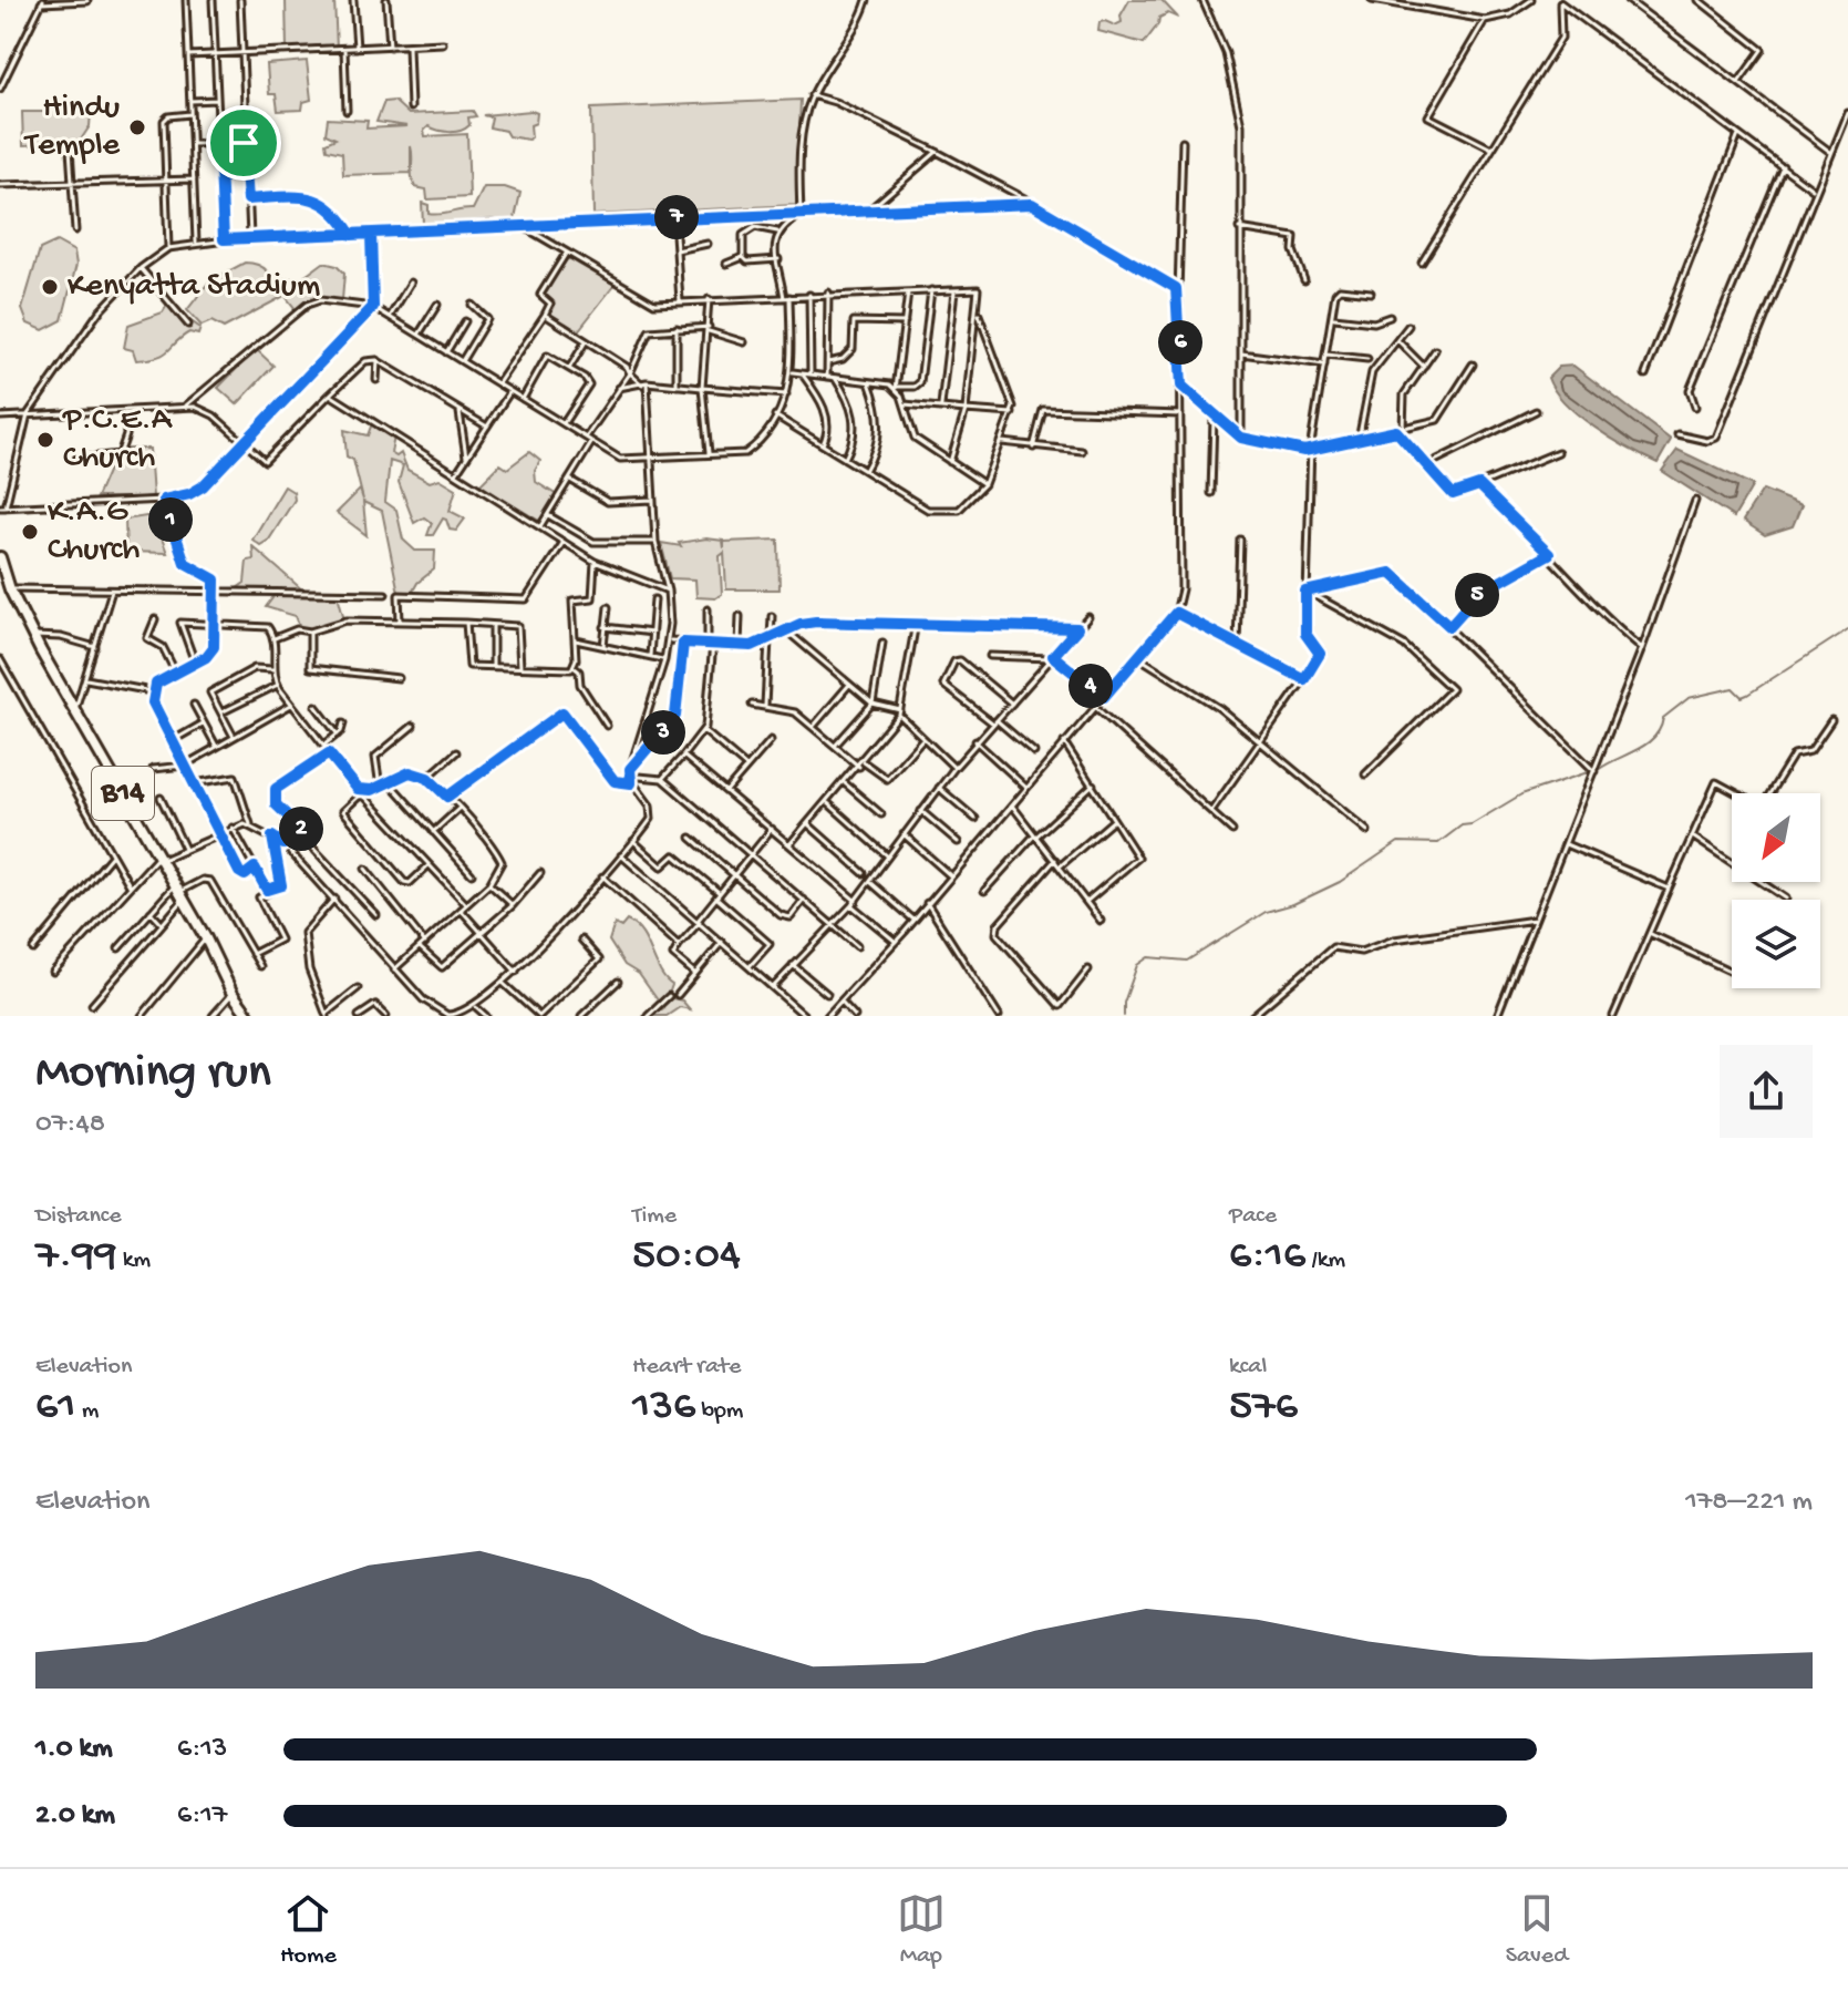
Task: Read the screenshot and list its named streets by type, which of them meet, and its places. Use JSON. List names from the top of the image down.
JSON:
{
  "streets": {
    "highway": ["B14"]
  },
  "places": [
    "Hindu Temple",
    "Kenyatta Stadium",
    "P.C.E.A Church",
    "K.A.G Church"
  ],
  "north": "bottom left",
  "page": {
    "pins": [
      "7",
      "6",
      "1",
      "5",
      "4",
      "3",
      "2"
    ],
    "heading": ["Morning run", "07:48"],
    "stats": [
      ["Distance", "7.99 km"],
      ["Time", "50:04"],
      ["Pace", "6:16 /km"],
      ["Elevation", "61 m"],
      ["Heart rate", "136 bpm"],
      ["kcal", "576"]
    ],
    "chart": ["Elevation", "178–221 m"],
    "list": [
      {
        "name": "1.0 km",
        "note": "6:13"
      },
      {
        "name": "2.0 km",
        "note": "6:17"
      }
    ],
    "tabs": ["Home", "Map", "Saved"]
  }
}
